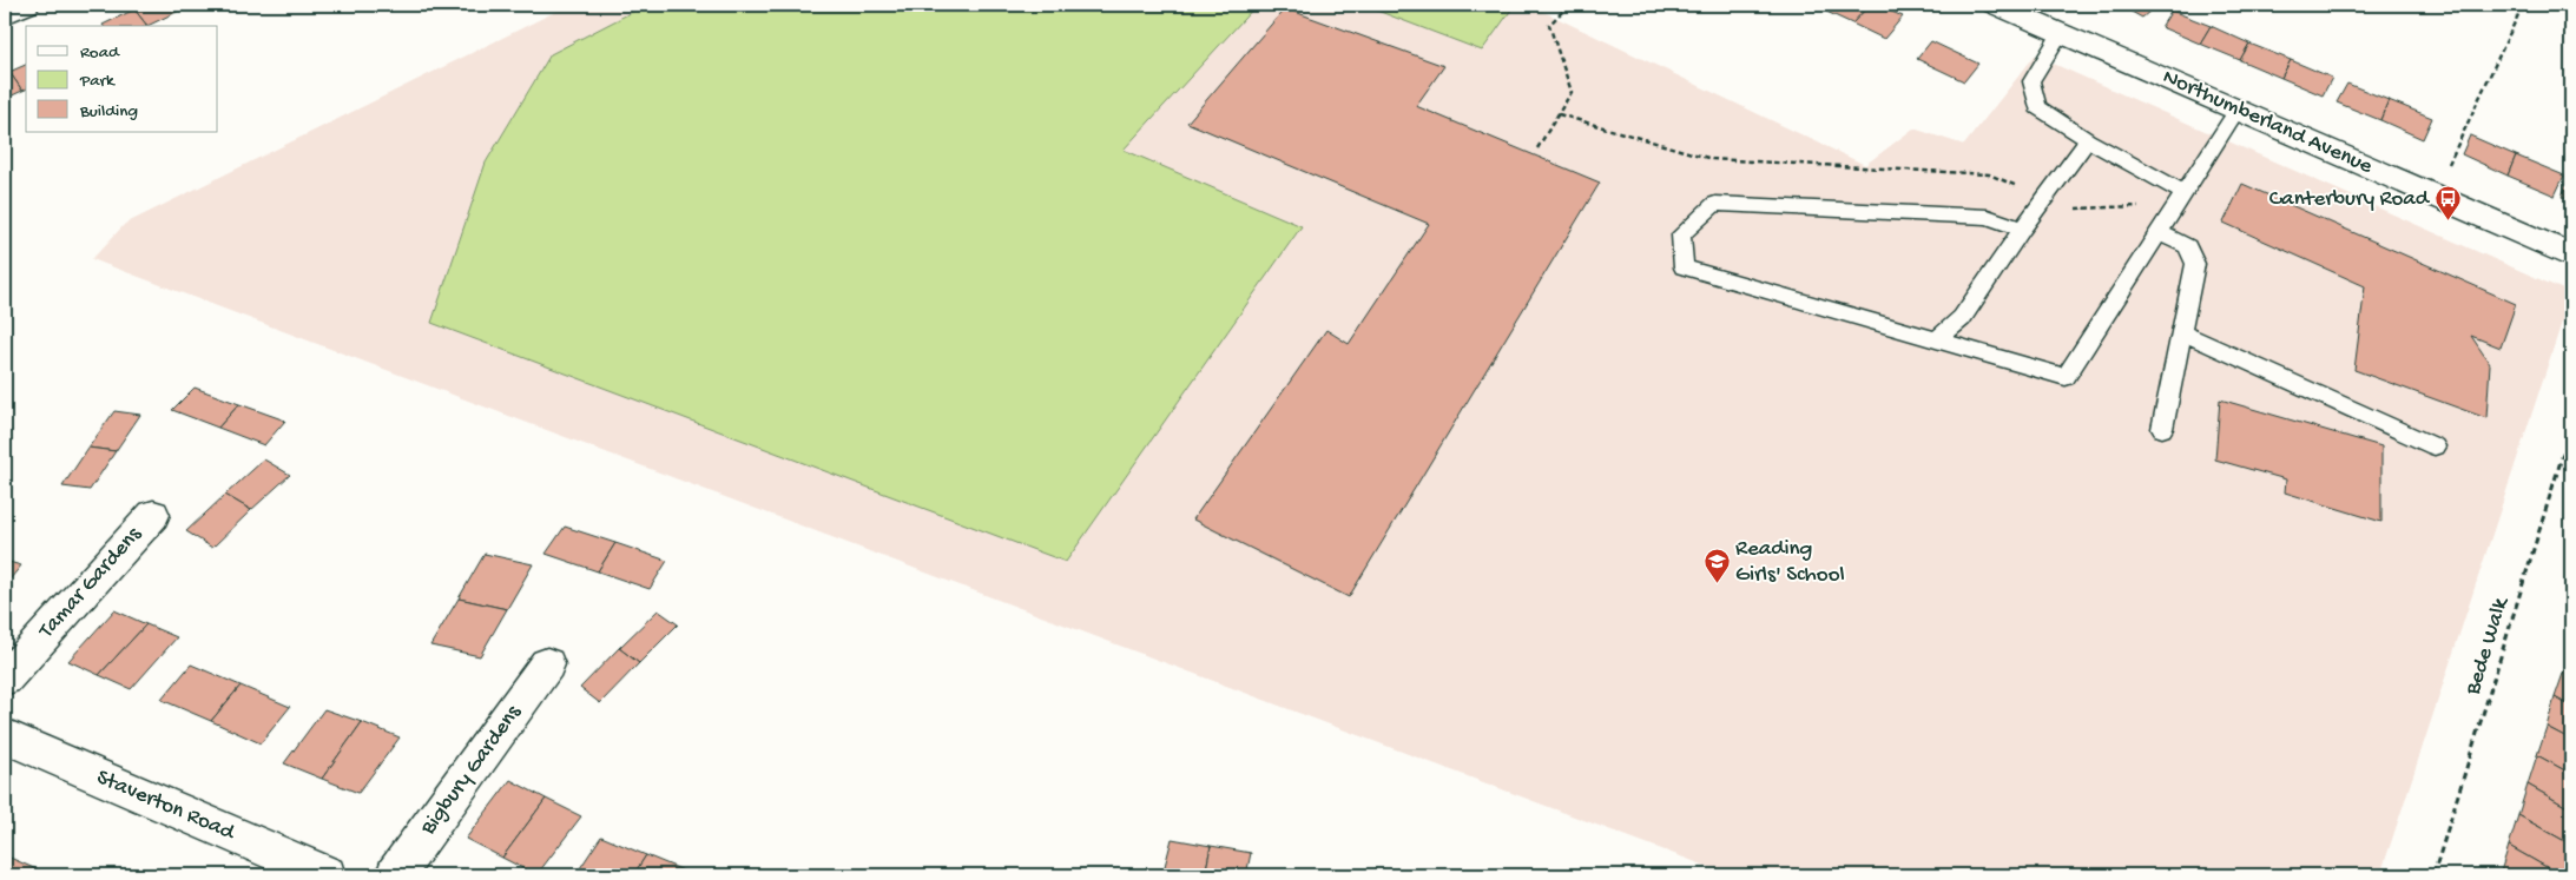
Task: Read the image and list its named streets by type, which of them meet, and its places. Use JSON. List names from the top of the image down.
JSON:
{
  "streets": {
    "street": [
      "Northumberland Avenue",
      "Tamar Gardens",
      "Bigbury Gardens",
      "Staverton Road"
    ],
    "path": ["Bede Walk"]
  },
  "places": {
    "bus stop": ["Canterbury Road"],
    "school or university": ["Reading Girls' School"]
  },
  "legend": ["Road", "Park", "Building"]
}
